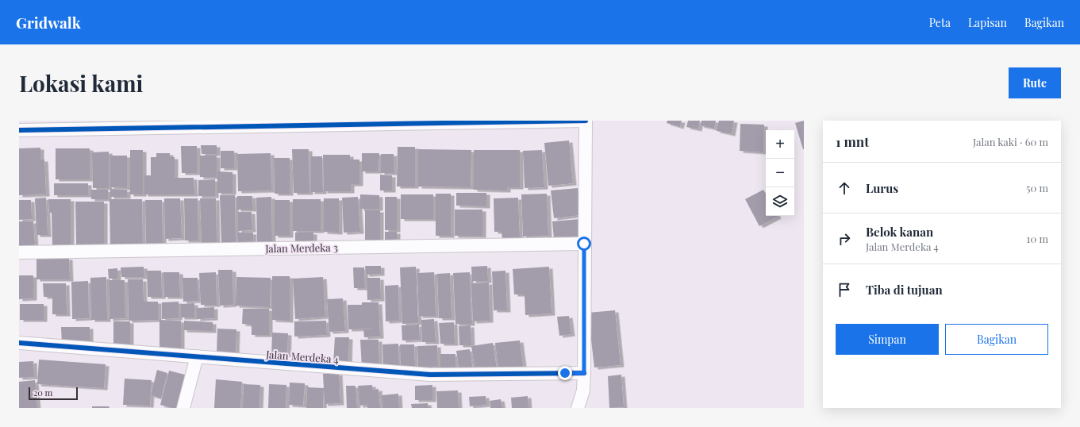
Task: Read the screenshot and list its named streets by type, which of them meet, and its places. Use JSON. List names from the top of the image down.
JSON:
{
  "streets": {
    "street": ["Jalan Merdeka 3", "Jalan Merdeka 4"]
  },
  "scale_bar": "20 m",
  "page": {
    "header": "Gridwalk",
    "nav": ["Peta", "Lapisan", "Bagikan"],
    "buttons": [
      "Rute",
      ["Simpan", "Bagikan"]
    ],
    "title": "Lokasi kami",
    "heading": ["1 mnt", "Jalan kaki · 60 m"],
    "map_buttons": ["+", "−"],
    "list": [
      ["Lurus", "50 m"],
      ["Belok kanan", "Jalan Merdeka 4", "10 m"],
      "Tiba di tujuan"
    ],
    "scale": "20 m"
  }
}
